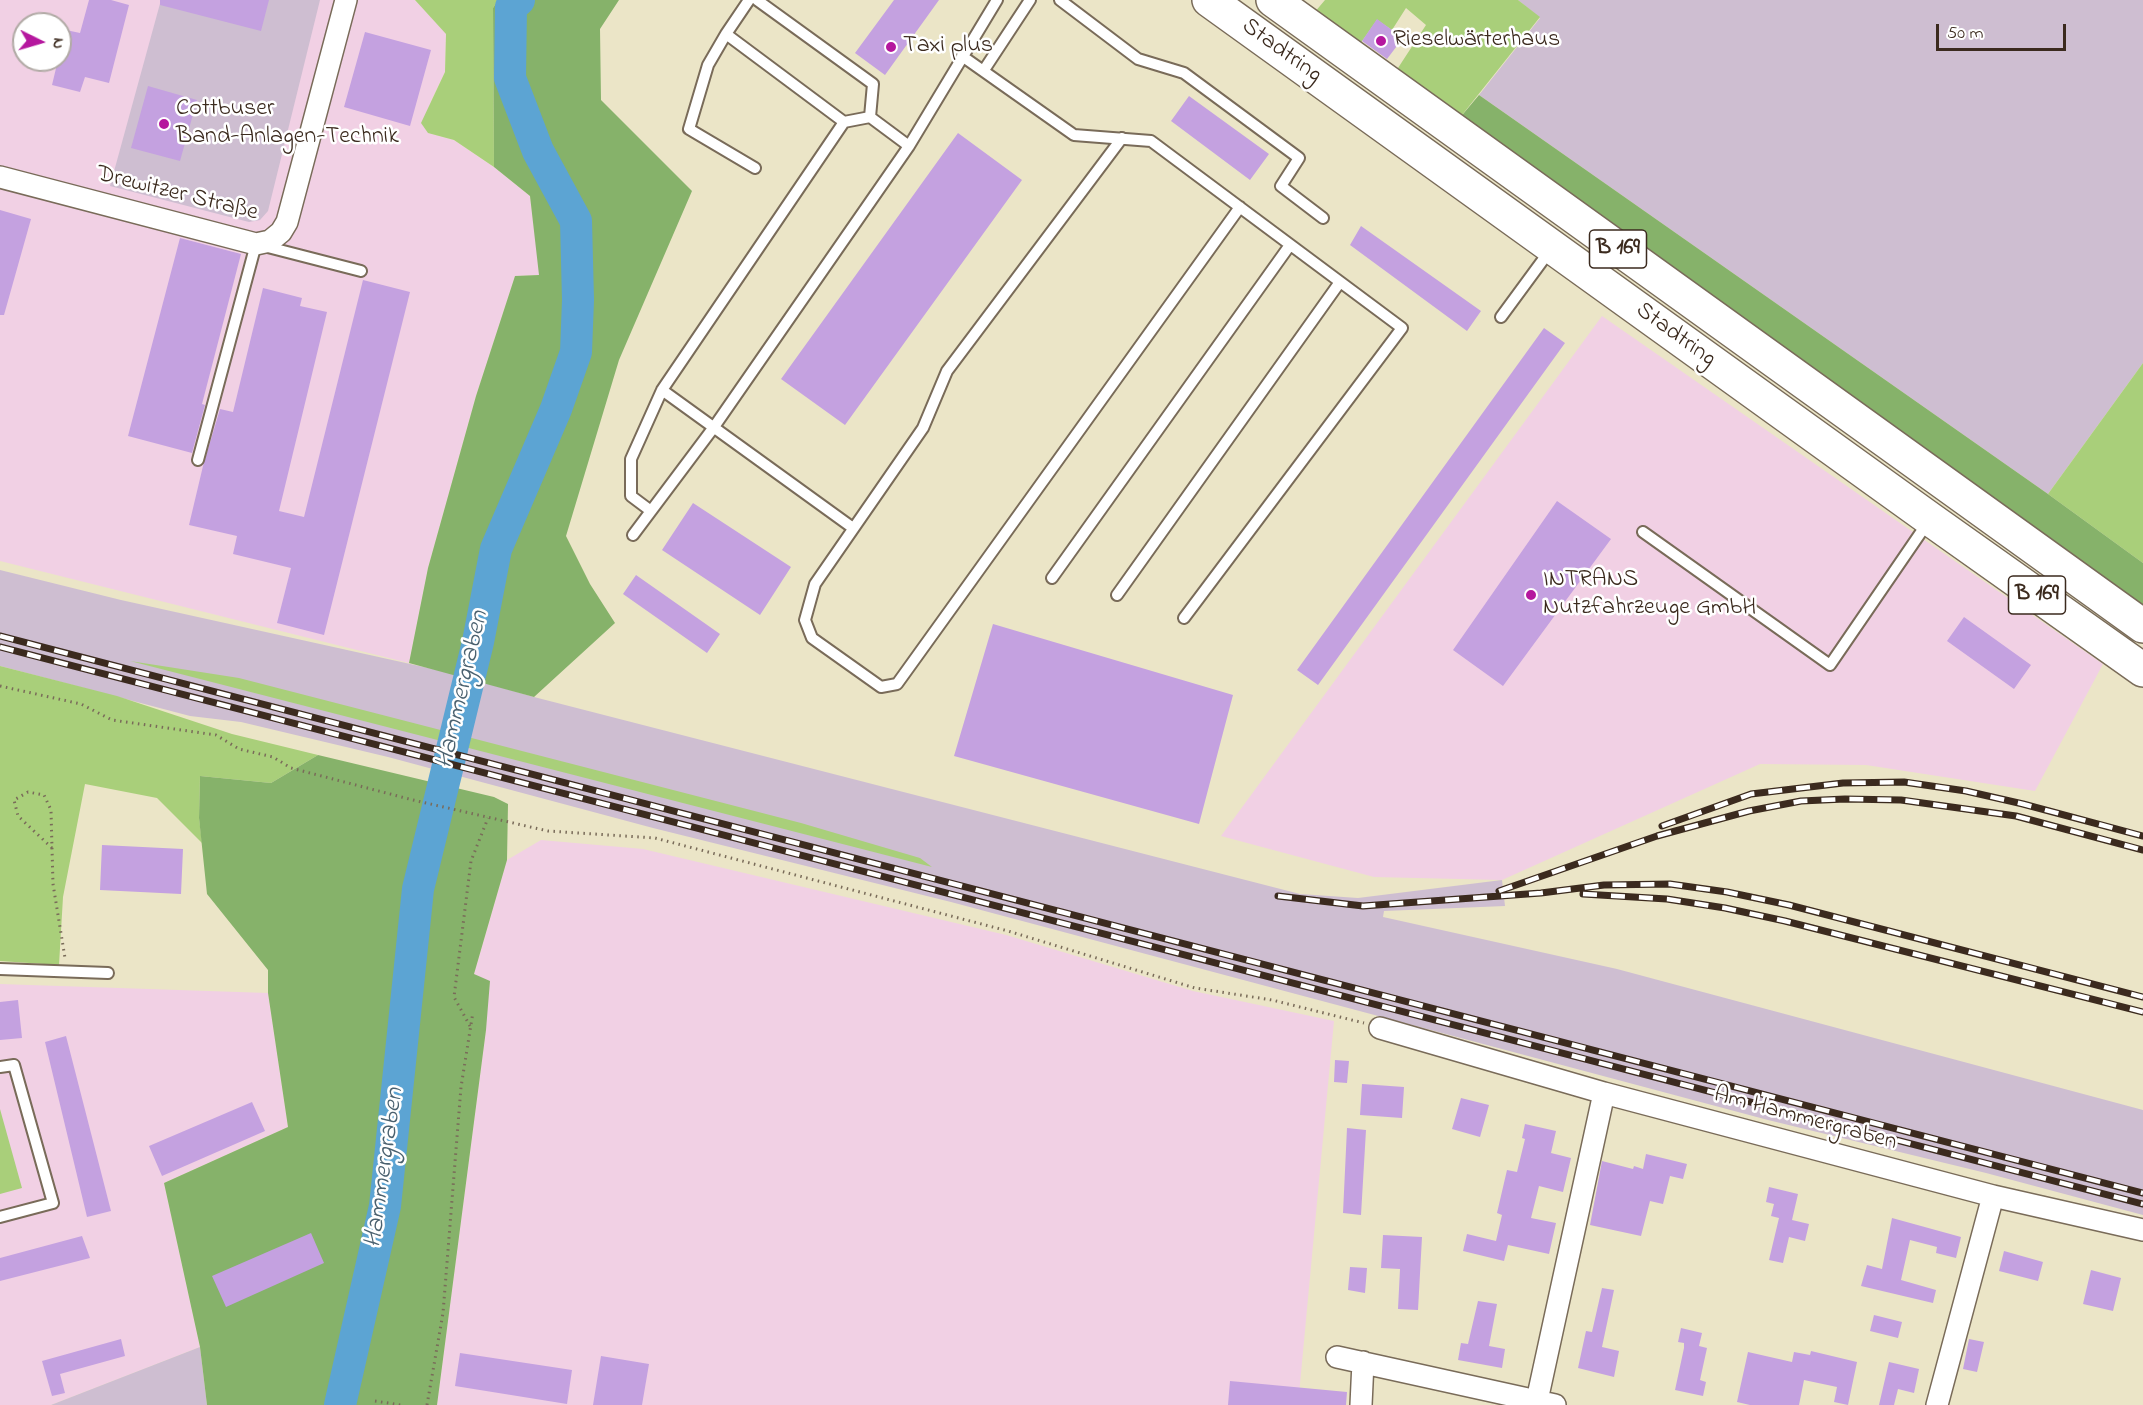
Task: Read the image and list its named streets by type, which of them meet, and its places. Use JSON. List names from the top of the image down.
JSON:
{
  "streets": {
    "main road": ["Stadtring", "B 169"],
    "street": ["Drewitzer Straße", "Am Hammergraben"]
  },
  "water": ["Hammergraben"],
  "places": [
    "Rieselwärterhaus",
    "Taxi plus",
    "Cottbuser Band-Anlagen-Technik",
    "INTRANS Nutzfahrzeuge GmbH"
  ],
  "scale_bar": "50 m",
  "north": "right"
}
